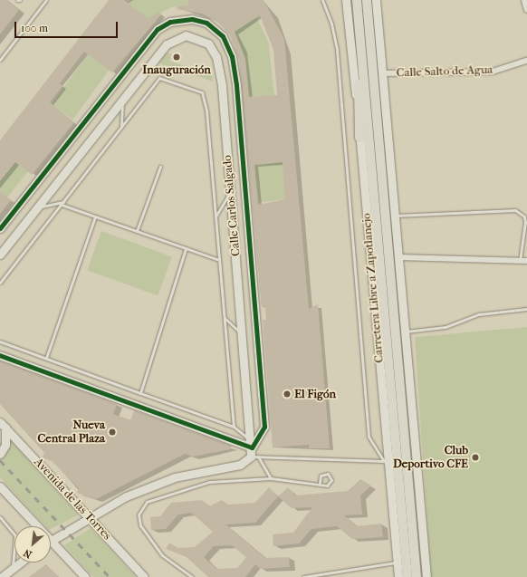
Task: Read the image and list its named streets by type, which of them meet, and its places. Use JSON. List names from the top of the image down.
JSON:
{
  "streets": {
    "main road": ["Carretera Libre a Zapotlanejo"],
    "street": ["Calle Salto de Agua", "Calle Carlos Salgado", "Avenida de las Torres"]
  },
  "places": [
    "Inauguración",
    "El Figón",
    "Nueva Central Plaza",
    "Club Deportivo CFE"
  ],
  "scale_bar": "100 m",
  "north": "bottom left"
}
